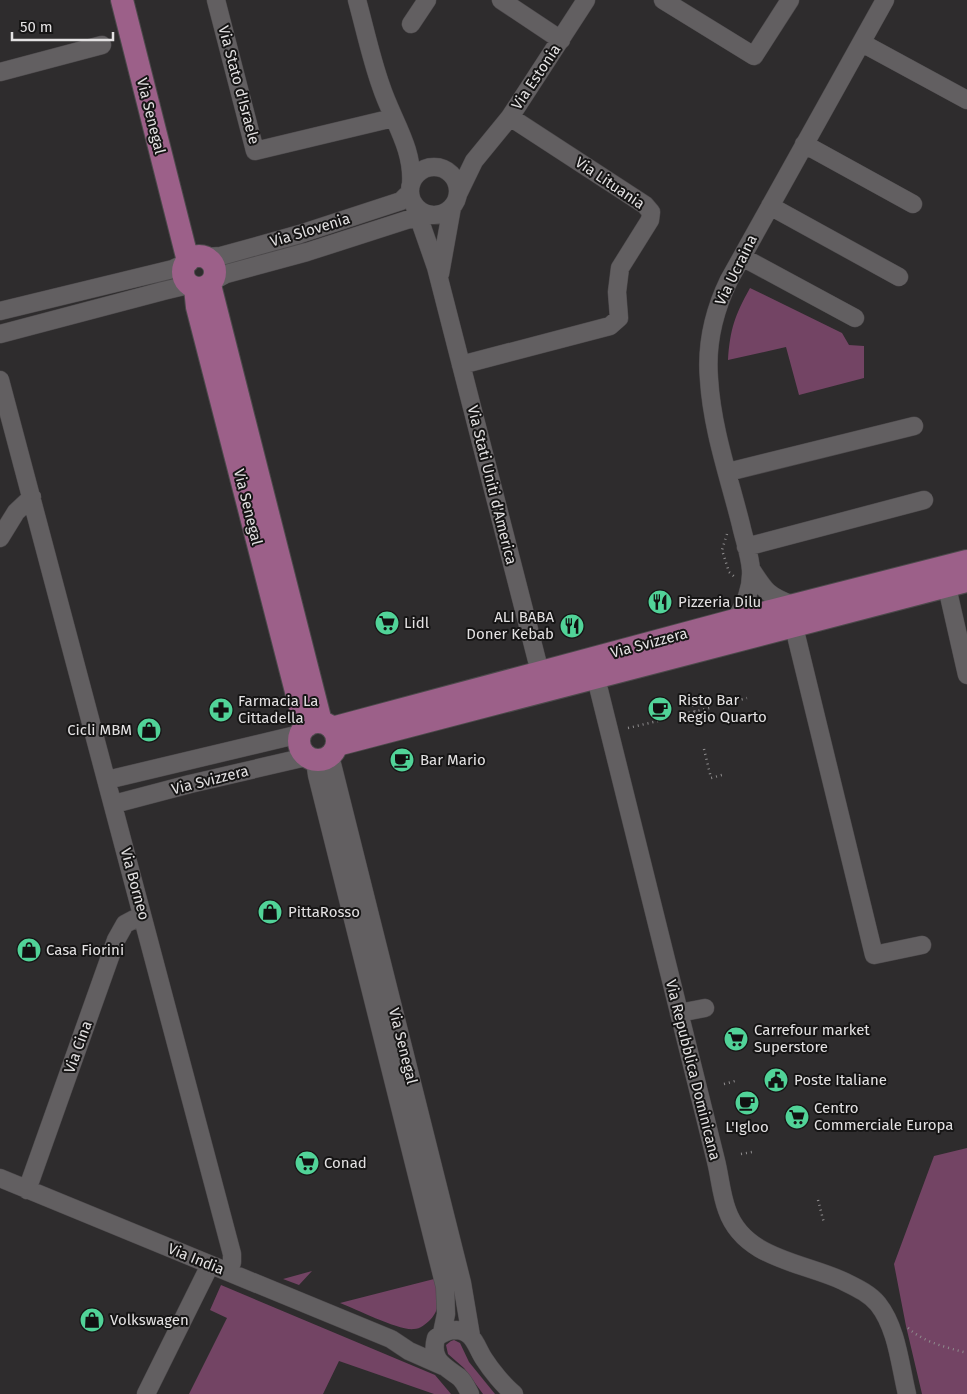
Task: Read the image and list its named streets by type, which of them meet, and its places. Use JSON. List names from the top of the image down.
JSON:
{
  "streets": {
    "main road": ["Via Senegal", "Via Svizzera"],
    "street": [
      "Via Estonia",
      "Via Stato d'Israele",
      "Via Lituania",
      "Via Slovenia",
      "Via Ucraina",
      "Via Stati Uniti d'America",
      "Via Borneo",
      "Via Cina",
      "Via Repubblica Dominicana",
      "Via India"
    ]
  },
  "crossings": [
    ["Via Estonia", "Via Lituania"],
    ["Via Estonia", "Via Slovenia"],
    ["Via Estonia", "Via Stati Uniti d'America"],
    ["Via Stato d'Israele", "Via Stati Uniti d'America"],
    ["Via Senegal", "Via Slovenia"],
    ["Via Senegal", "Via Svizzera"],
    ["Via Senegal", "Via India"],
    ["Via Lituania", "Via Stati Uniti d'America"],
    ["Via Slovenia", "Via Stati Uniti d'America"],
    ["Via Ucraina", "Via Svizzera"],
    ["Via Stati Uniti d'America", "Via Svizzera"],
    ["Via Svizzera", "Via Borneo"],
    ["Via Svizzera", "Via Repubblica Dominicana"],
    ["Via Borneo", "Via Cina"],
    ["Via Borneo", "Via India"],
    ["Via Cina", "Via India"]
  ],
  "places": {
    "restaurant": ["Pizzeria Dilu", "ALI BABA Doner Kebab"],
    "supermarket": [
      "Lidl",
      "Carrefour market Superstore",
      "Centro Commerciale Europa",
      "Conad"
    ],
    "cafe": ["Risto Bar Regio Quarto", "Bar Mario", "L'Igloo"],
    "pharmacy": ["Farmacia La Cittadella"],
    "shop": [
      "Cicli MBM",
      "PittaRosso",
      "Casa Fiorini",
      "Volkswagen"
    ],
    "public building": ["Poste Italiane"]
  },
  "scale_bar": "50 m"
}
